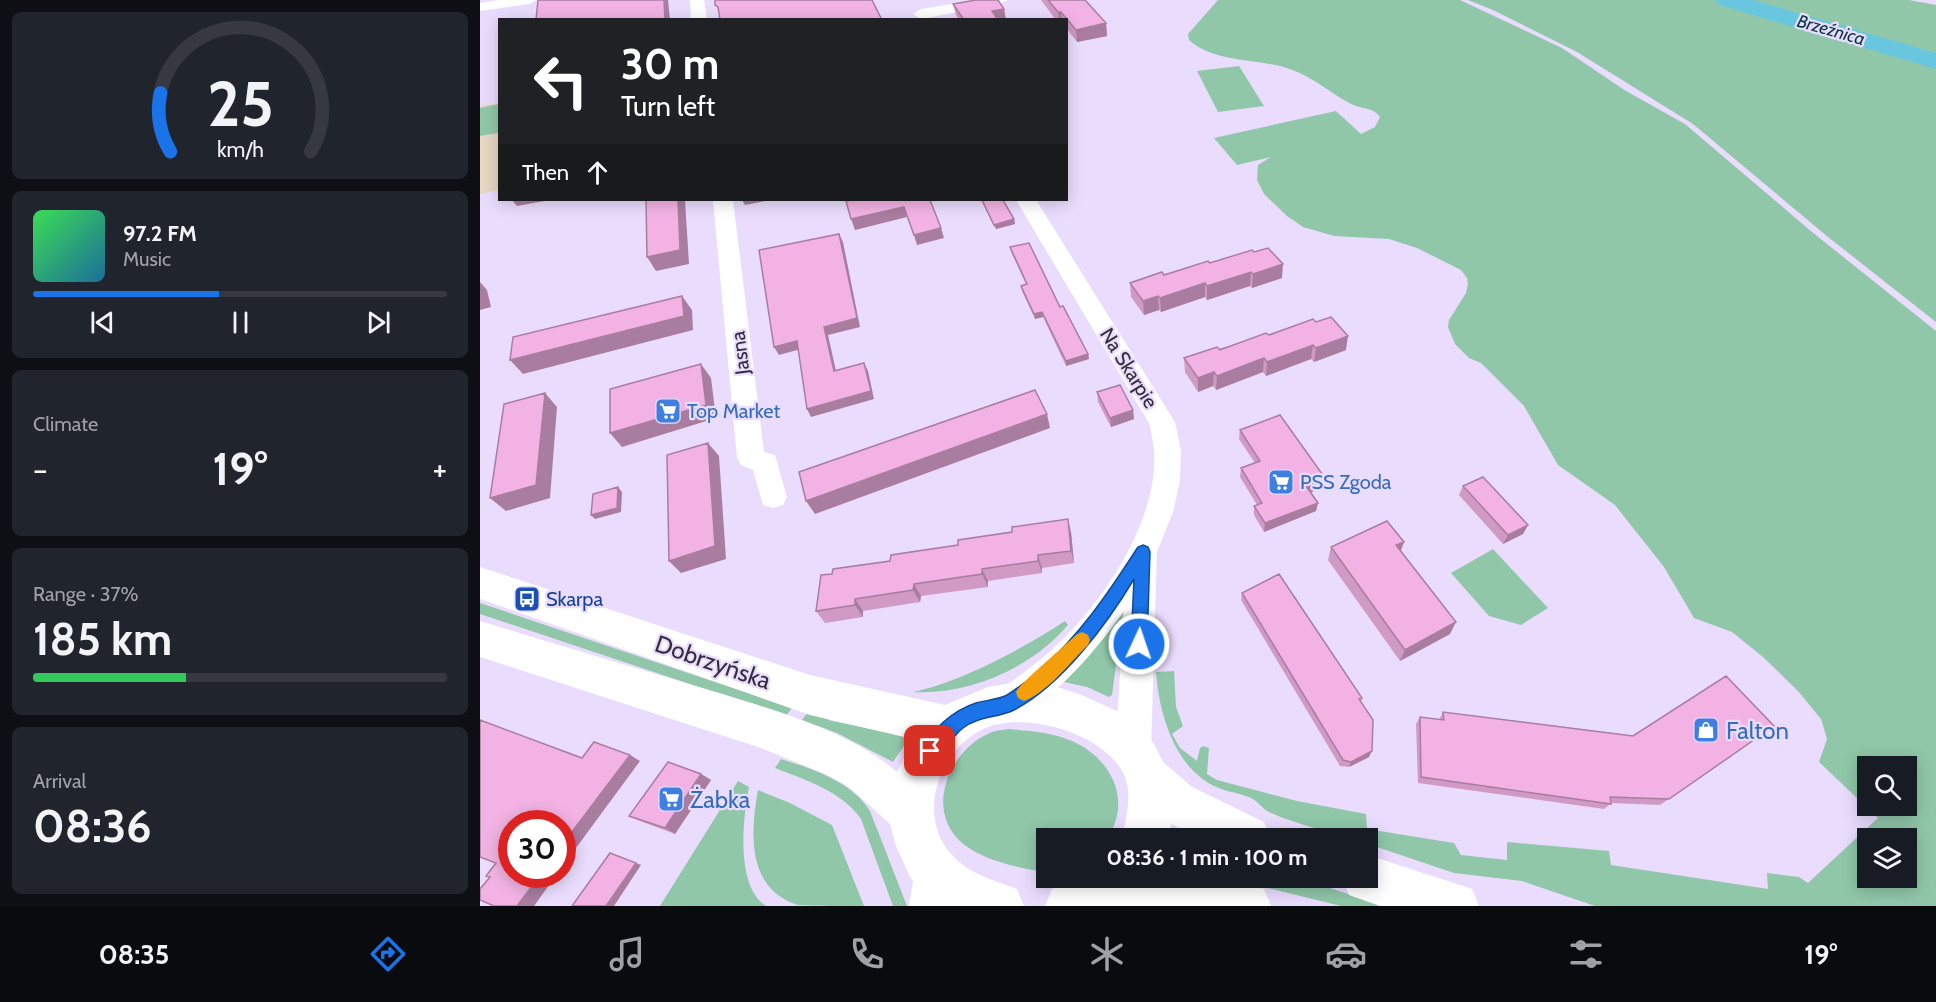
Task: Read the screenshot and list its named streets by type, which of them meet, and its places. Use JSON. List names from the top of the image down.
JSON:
{
  "streets": {
    "main road": ["Dobrzyńska"],
    "street": ["Jasna", "Na Skarpie"]
  },
  "water": ["Brzeźnica"],
  "places": {
    "supermarket": ["Top Market", "PSS Zgoda", "Żabka"],
    "bus stop": ["Skarpa"],
    "shop": ["Falton"]
  },
  "page": {
    "turn": ["30 m", "Turn left"],
    "then": "Then",
    "song": ["97.2 FM", "Music"],
    "tile": [
      "Climate",
      ["Range · 37%", "185 km"],
      ["Arrival", "08:36"]
    ],
    "heat": ["−", "19°", "+"],
    "limit": "30",
    "trip": "08:36 · 1 min · 100 m",
    "tabs": ["08:35", "19°"],
    "gauge": ["25", "km/h"]
  }
}
